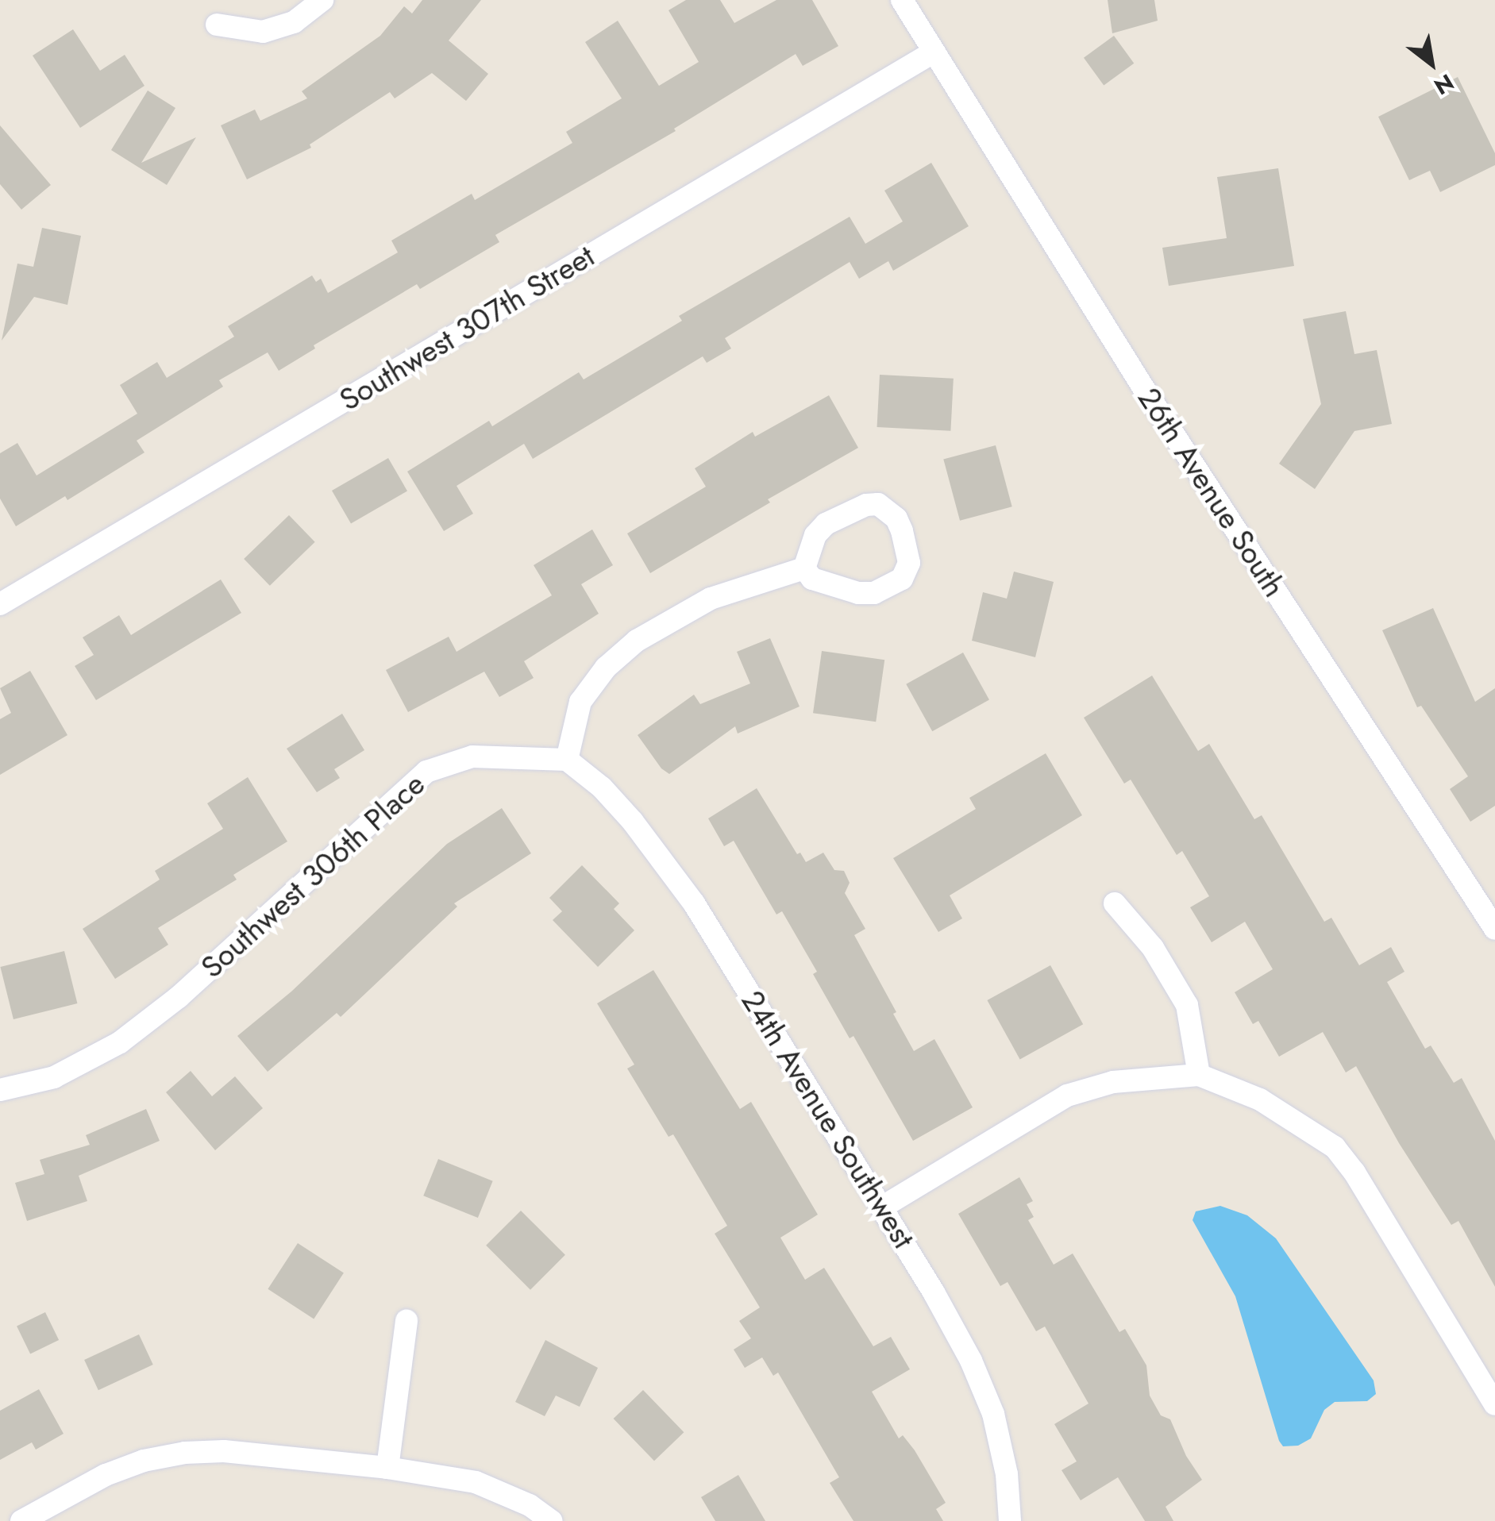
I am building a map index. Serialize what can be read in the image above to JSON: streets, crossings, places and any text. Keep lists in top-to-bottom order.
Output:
{
  "streets": {
    "street": [
      "Southwest 307th Street",
      "26th Avenue South",
      "Southwest 306th Place",
      "24th Avenue Southwest"
    ]
  },
  "crossings": [
    ["Southwest 307th Street", "26th Avenue South"],
    ["Southwest 306th Place", "24th Avenue Southwest"]
  ],
  "north": "bottom right"
}
